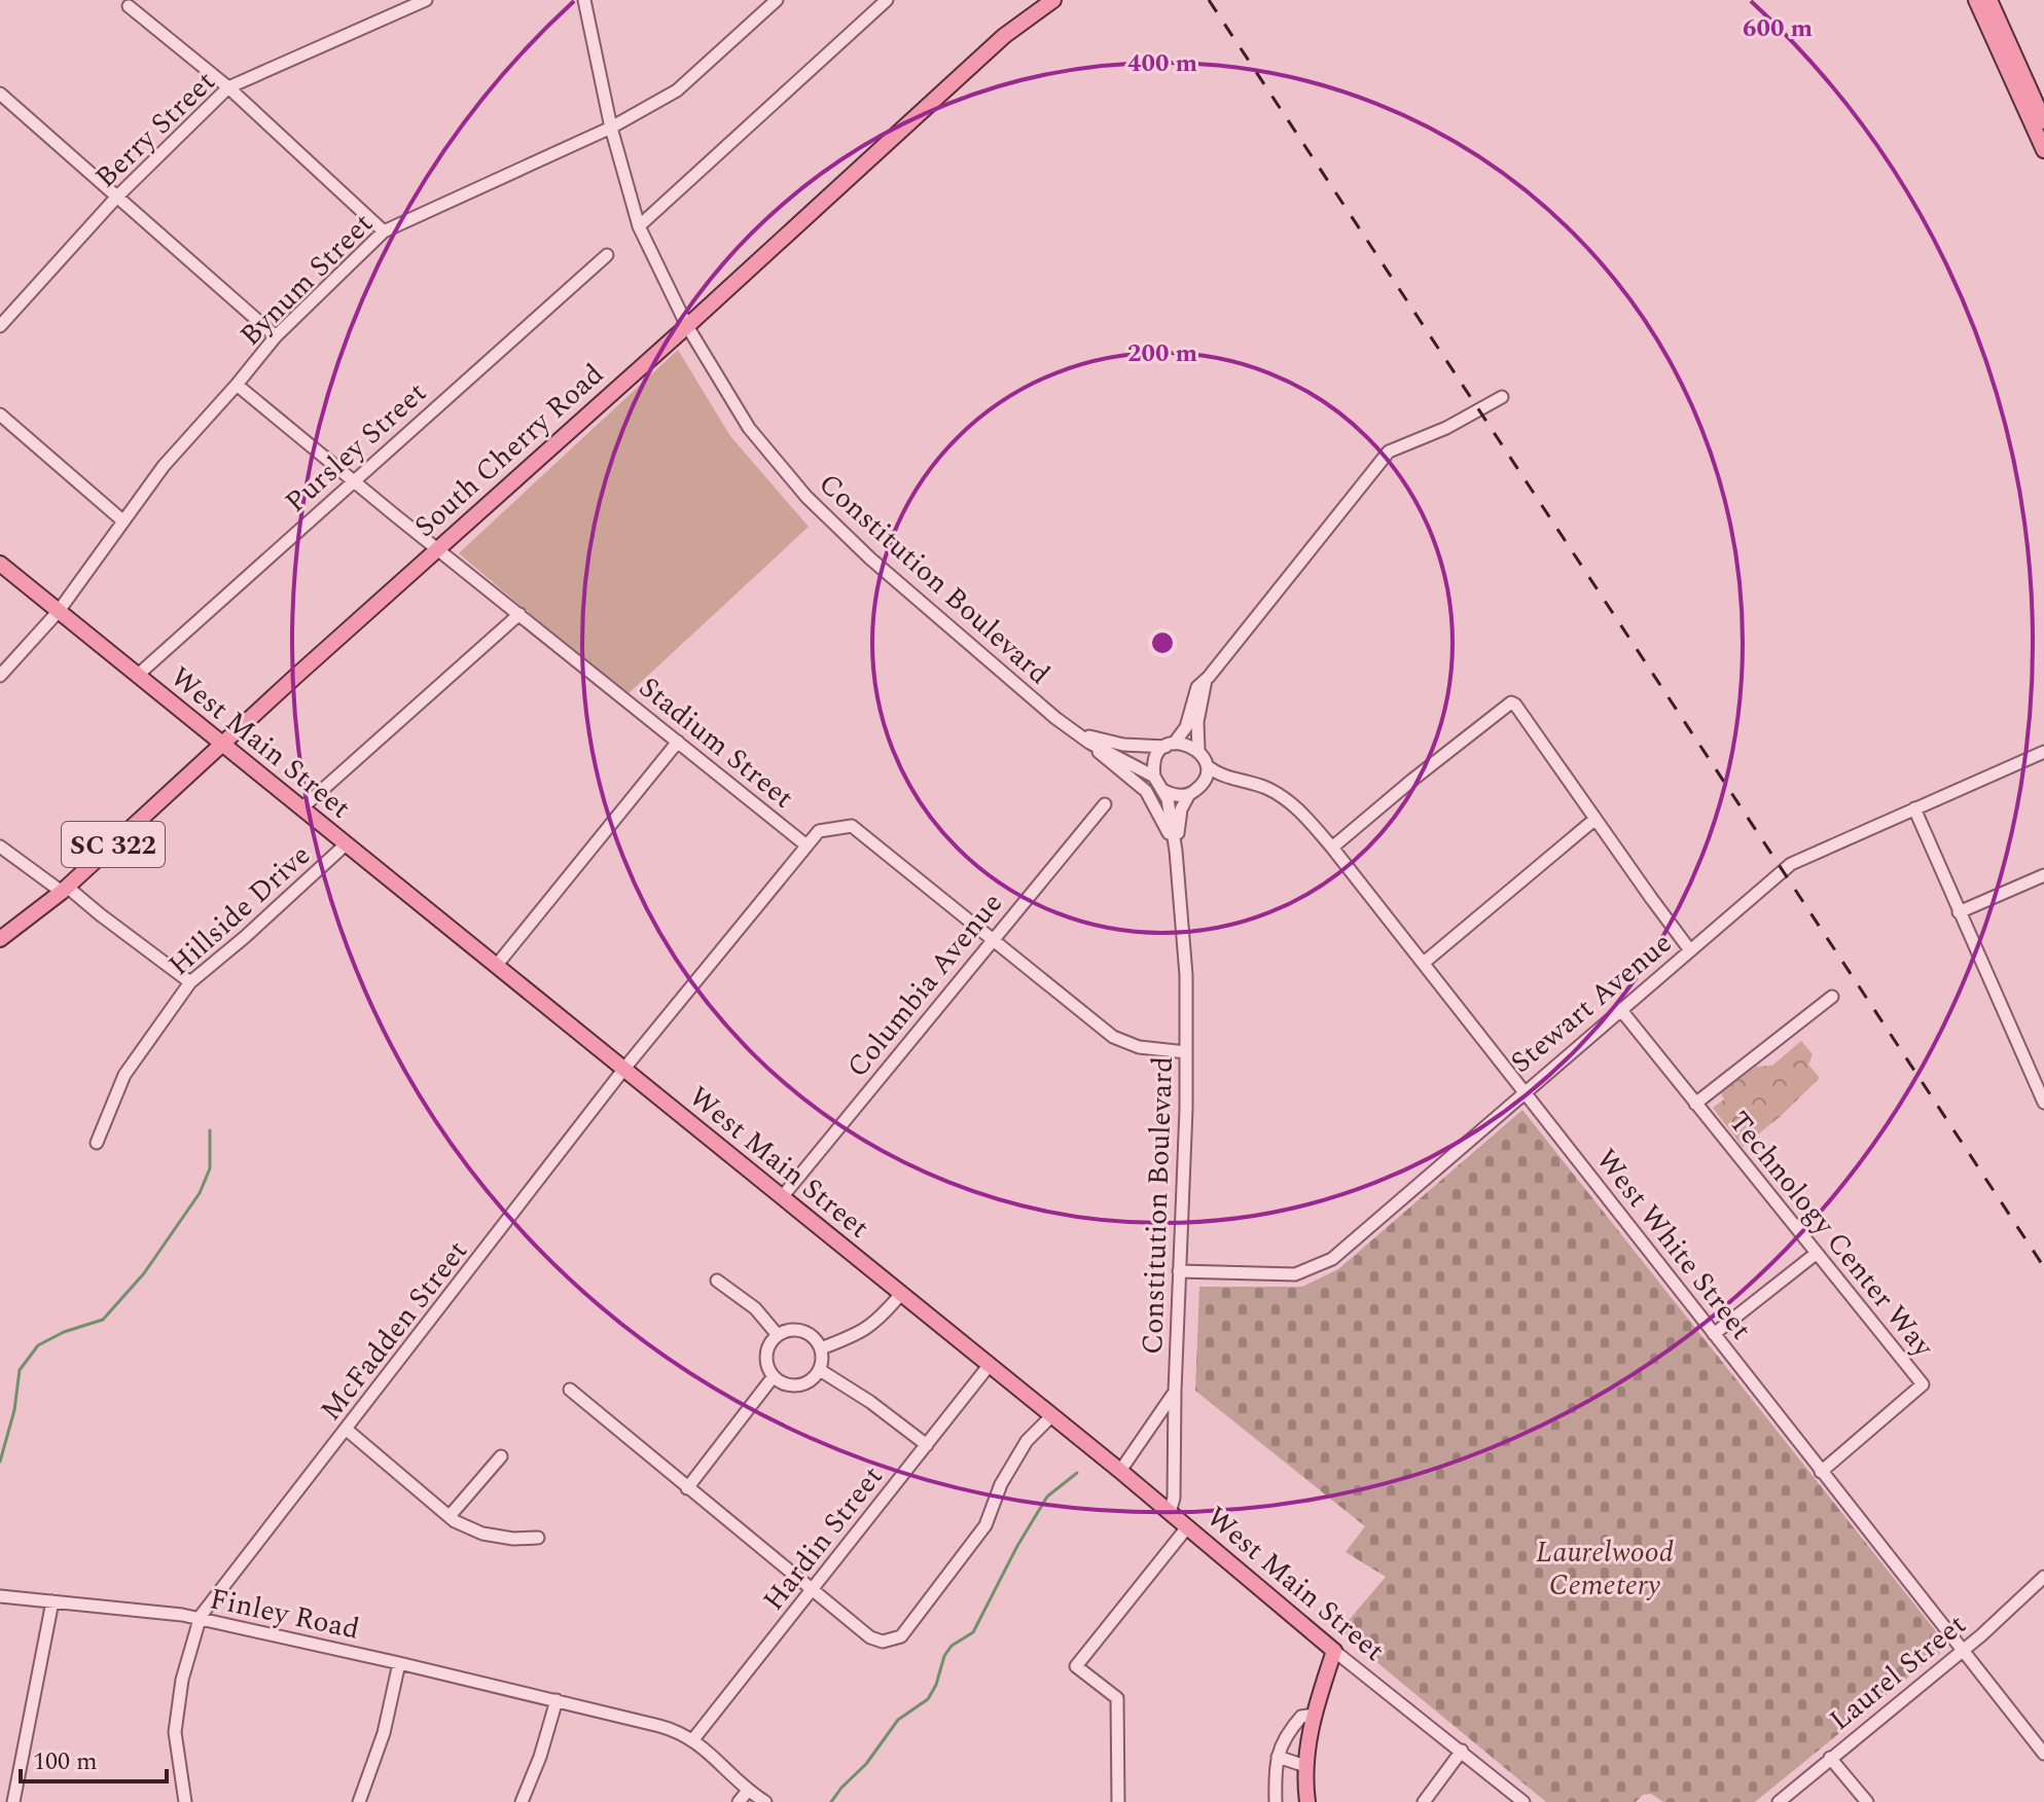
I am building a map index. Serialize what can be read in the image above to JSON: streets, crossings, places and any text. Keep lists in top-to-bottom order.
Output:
{
  "streets": {
    "main road": ["South Cherry Road", "West Main Street", "SC 322"],
    "street": [
      "Berry Street",
      "Bynum Street",
      "Pursley Street",
      "Constitution Boulevard",
      "Stadium Street",
      "Hillside Drive",
      "Columbia Avenue",
      "Stewart Avenue",
      "Technology Center Way",
      "West White Street",
      "McFadden Street",
      "Hardin Street",
      "Finley Road",
      "Laurel Street"
    ]
  },
  "crossings": [
    ["Bynum Street", "Constitution Boulevard"],
    ["Bynum Street", "West Main Street"],
    ["Bynum Street", "Stadium Street"],
    ["Pursley Street", "West Main Street"],
    ["Pursley Street", "Stadium Street"],
    ["South Cherry Road", "Constitution Boulevard"],
    ["South Cherry Road", "West Main Street"],
    ["South Cherry Road", "Stadium Street"],
    ["Constitution Boulevard", "West Main Street"],
    ["Constitution Boulevard", "Stadium Street"],
    ["Constitution Boulevard", "Stewart Avenue"],
    ["Constitution Boulevard", "West White Street"],
    ["West Main Street", "Hillside Drive"],
    ["West Main Street", "Columbia Avenue"],
    ["West Main Street", "McFadden Street"],
    ["West Main Street", "Hardin Street"],
    ["Stadium Street", "Columbia Avenue"],
    ["Stadium Street", "McFadden Street"],
    ["Stewart Avenue", "Technology Center Way"],
    ["Stewart Avenue", "West White Street"],
    ["Technology Center Way", "West White Street"],
    ["West White Street", "Laurel Street"],
    ["McFadden Street", "Finley Road"],
    ["Hardin Street", "Finley Road"]
  ],
  "parks": ["Laurelwood Cemetery"],
  "scale_bar": "100 m",
  "rings": ["600 m", "400 m", "200 m"]
}
